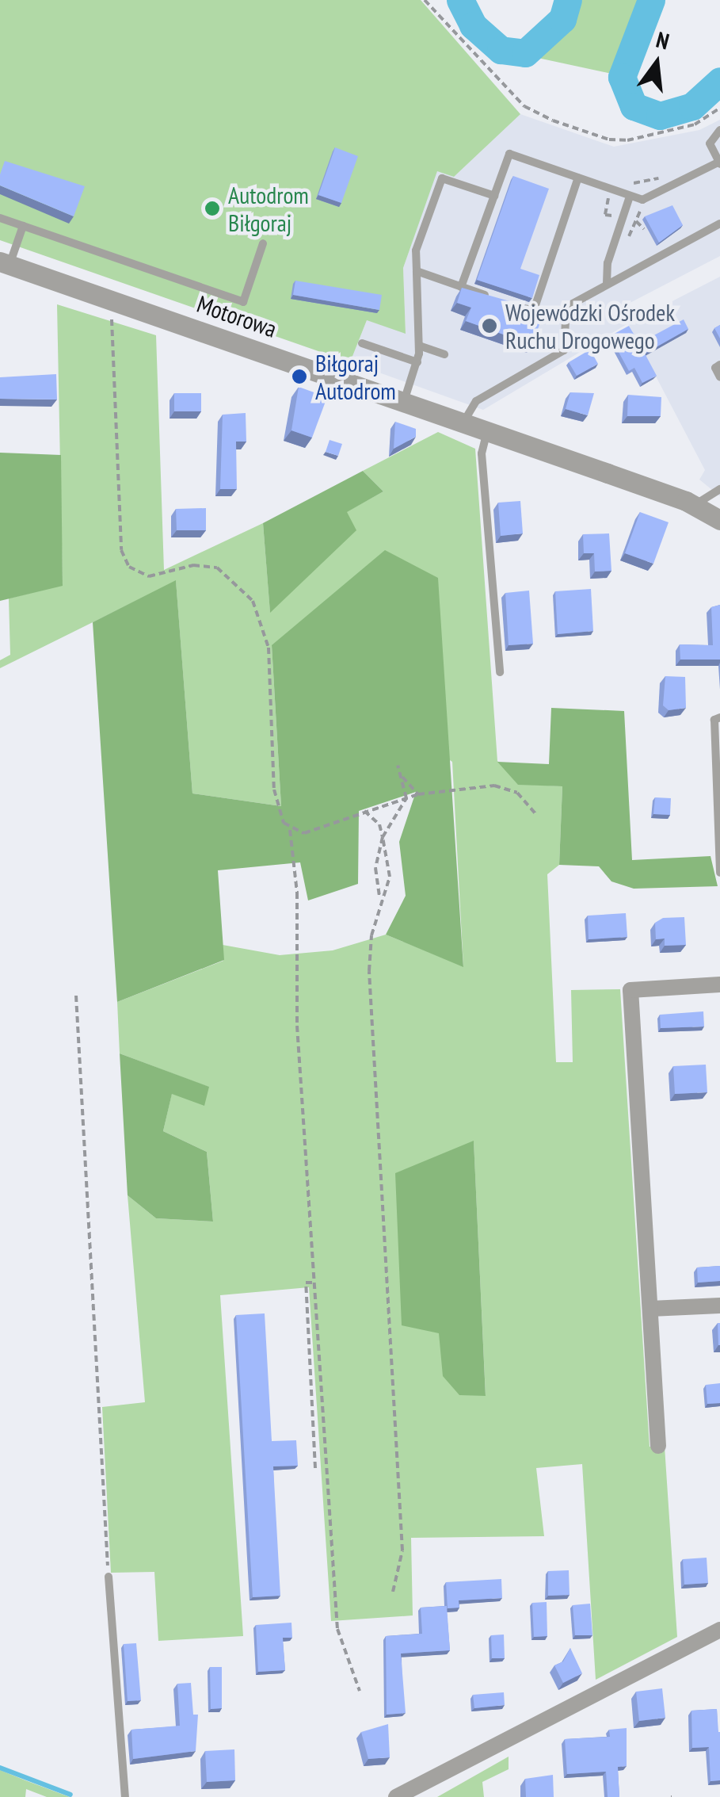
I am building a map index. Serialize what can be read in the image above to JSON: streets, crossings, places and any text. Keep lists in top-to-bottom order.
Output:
{
  "streets": {
    "street": ["Motorowa"]
  },
  "places": ["Autodrom Biłgoraj", "Wojewódzki Ośrodek Ruchu Drogowego", "Biłgoraj Autodrom"],
  "north": "top"
}
